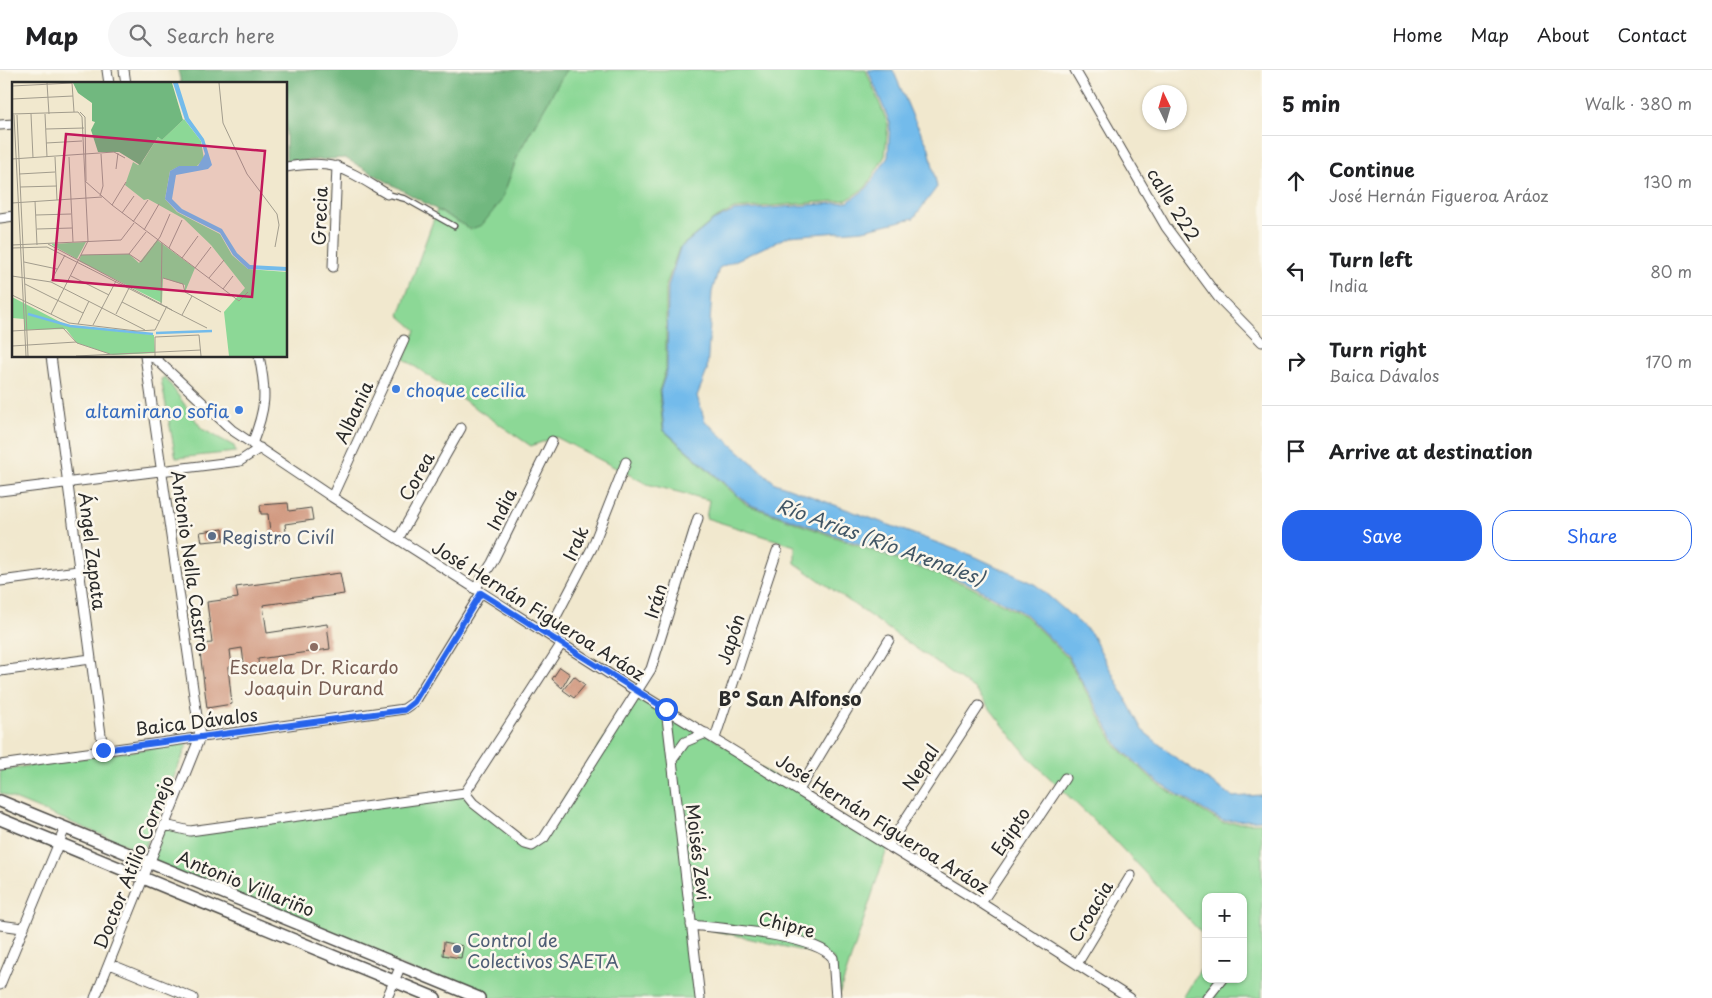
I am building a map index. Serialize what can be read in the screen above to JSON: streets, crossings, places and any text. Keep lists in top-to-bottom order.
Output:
{
  "streets": {
    "street": [
      "calle 222",
      "Grecia",
      "Albania",
      "Corea",
      "India",
      "Irak",
      "Ángel Zapata",
      "Antonio Nella Castro",
      "Irán",
      "José Hernán Figueroa Aráoz",
      "Japón",
      "Baica Dávalos",
      "Nepal",
      "Egipto",
      "Moisés Zevi",
      "Doctor Atilio Cornejo",
      "Antonio Villariño",
      "Croacia",
      "Chipre"
    ]
  },
  "crossings": [
    ["Albania", "José Hernán Figueroa Aráoz"],
    ["Corea", "José Hernán Figueroa Aráoz"],
    ["India", "José Hernán Figueroa Aráoz"],
    ["India", "Baica Dávalos"],
    ["Irak", "José Hernán Figueroa Aráoz"],
    ["Ángel Zapata", "Baica Dávalos"],
    ["Antonio Nella Castro", "Baica Dávalos"],
    ["Antonio Nella Castro", "Doctor Atilio Cornejo"],
    ["Irán", "José Hernán Figueroa Aráoz"],
    ["José Hernán Figueroa Aráoz", "Japón"],
    ["José Hernán Figueroa Aráoz", "Nepal"],
    ["José Hernán Figueroa Aráoz", "Egipto"],
    ["José Hernán Figueroa Aráoz", "Moisés Zevi"],
    ["José Hernán Figueroa Aráoz", "Croacia"],
    ["Baica Dávalos", "Doctor Atilio Cornejo"],
    ["Moisés Zevi", "Chipre"],
    ["Doctor Atilio Cornejo", "Antonio Villariño"]
  ],
  "districts": ["B° San Alfonso"],
  "water": ["Río Arias (Río Arenales)"],
  "places": [
    "choque cecilia",
    "altamirano sofia",
    "Registro Civíl",
    "Escuela Dr. Ricardo Joaquin Durand",
    "Control de Colectivos SAETA"
  ],
  "north": "top",
  "page": {
    "header": "Map",
    "search": "Search here",
    "nav": [
      "Home",
      "Map",
      "About",
      "Contact"
    ],
    "heading": ["5 min", "Walk · 380 m"],
    "list": [
      ["Continue", "José Hernán Figueroa Aráoz", "130 m"],
      ["Turn left", "India", "80 m"],
      ["Turn right", "Baica Dávalos", "170 m"],
      "Arrive at destination"
    ],
    "buttons": ["Save", "Share"],
    "map_buttons": ["+", "−"]
  }
}
